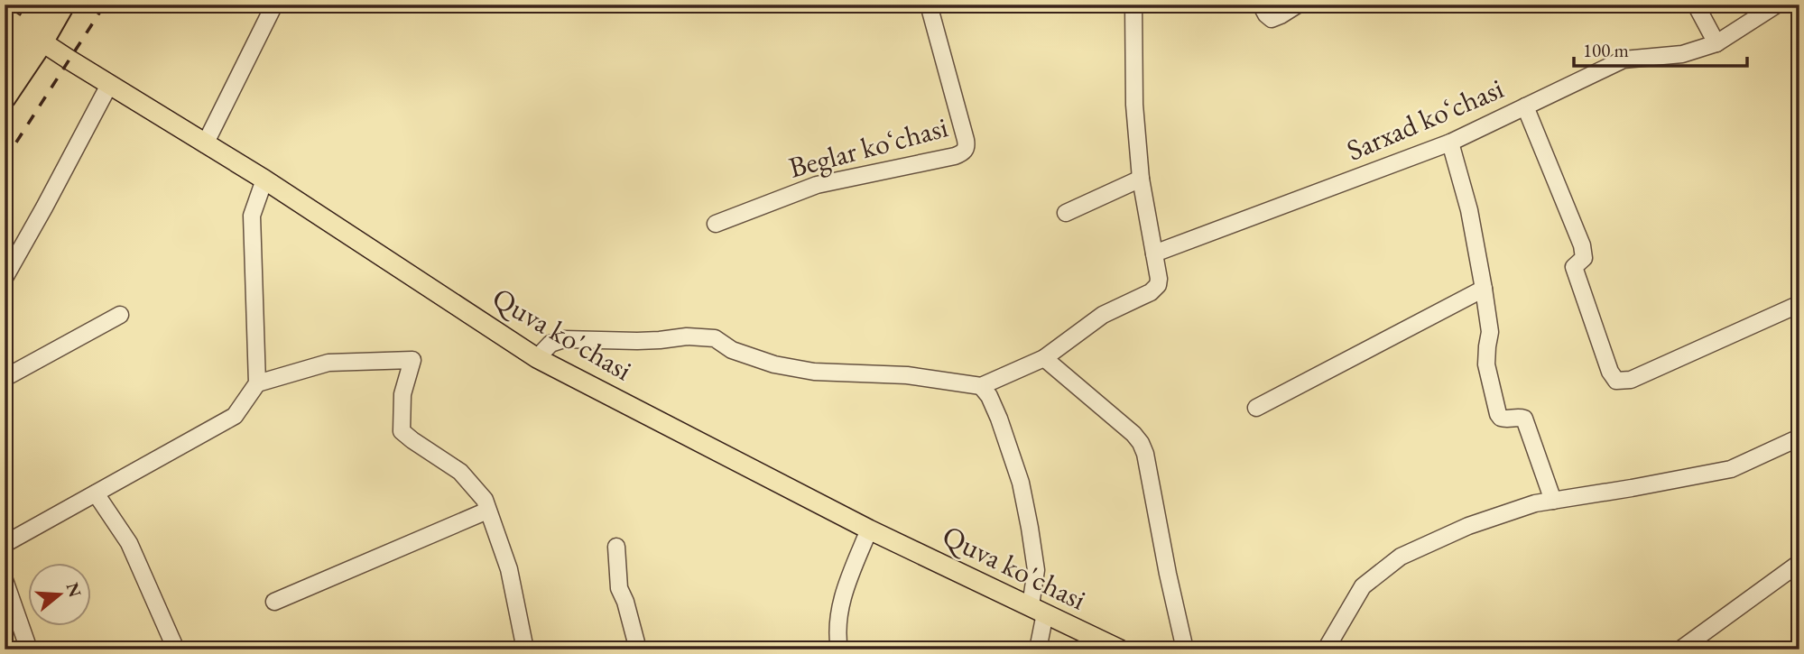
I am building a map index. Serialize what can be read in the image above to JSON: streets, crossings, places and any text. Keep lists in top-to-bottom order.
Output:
{
  "streets": {
    "main road": ["Quva ko'chasi"],
    "street": ["Sarxad koʻchasi", "Beglar koʻchasi"]
  },
  "scale_bar": "100 m",
  "north": "right"
}
